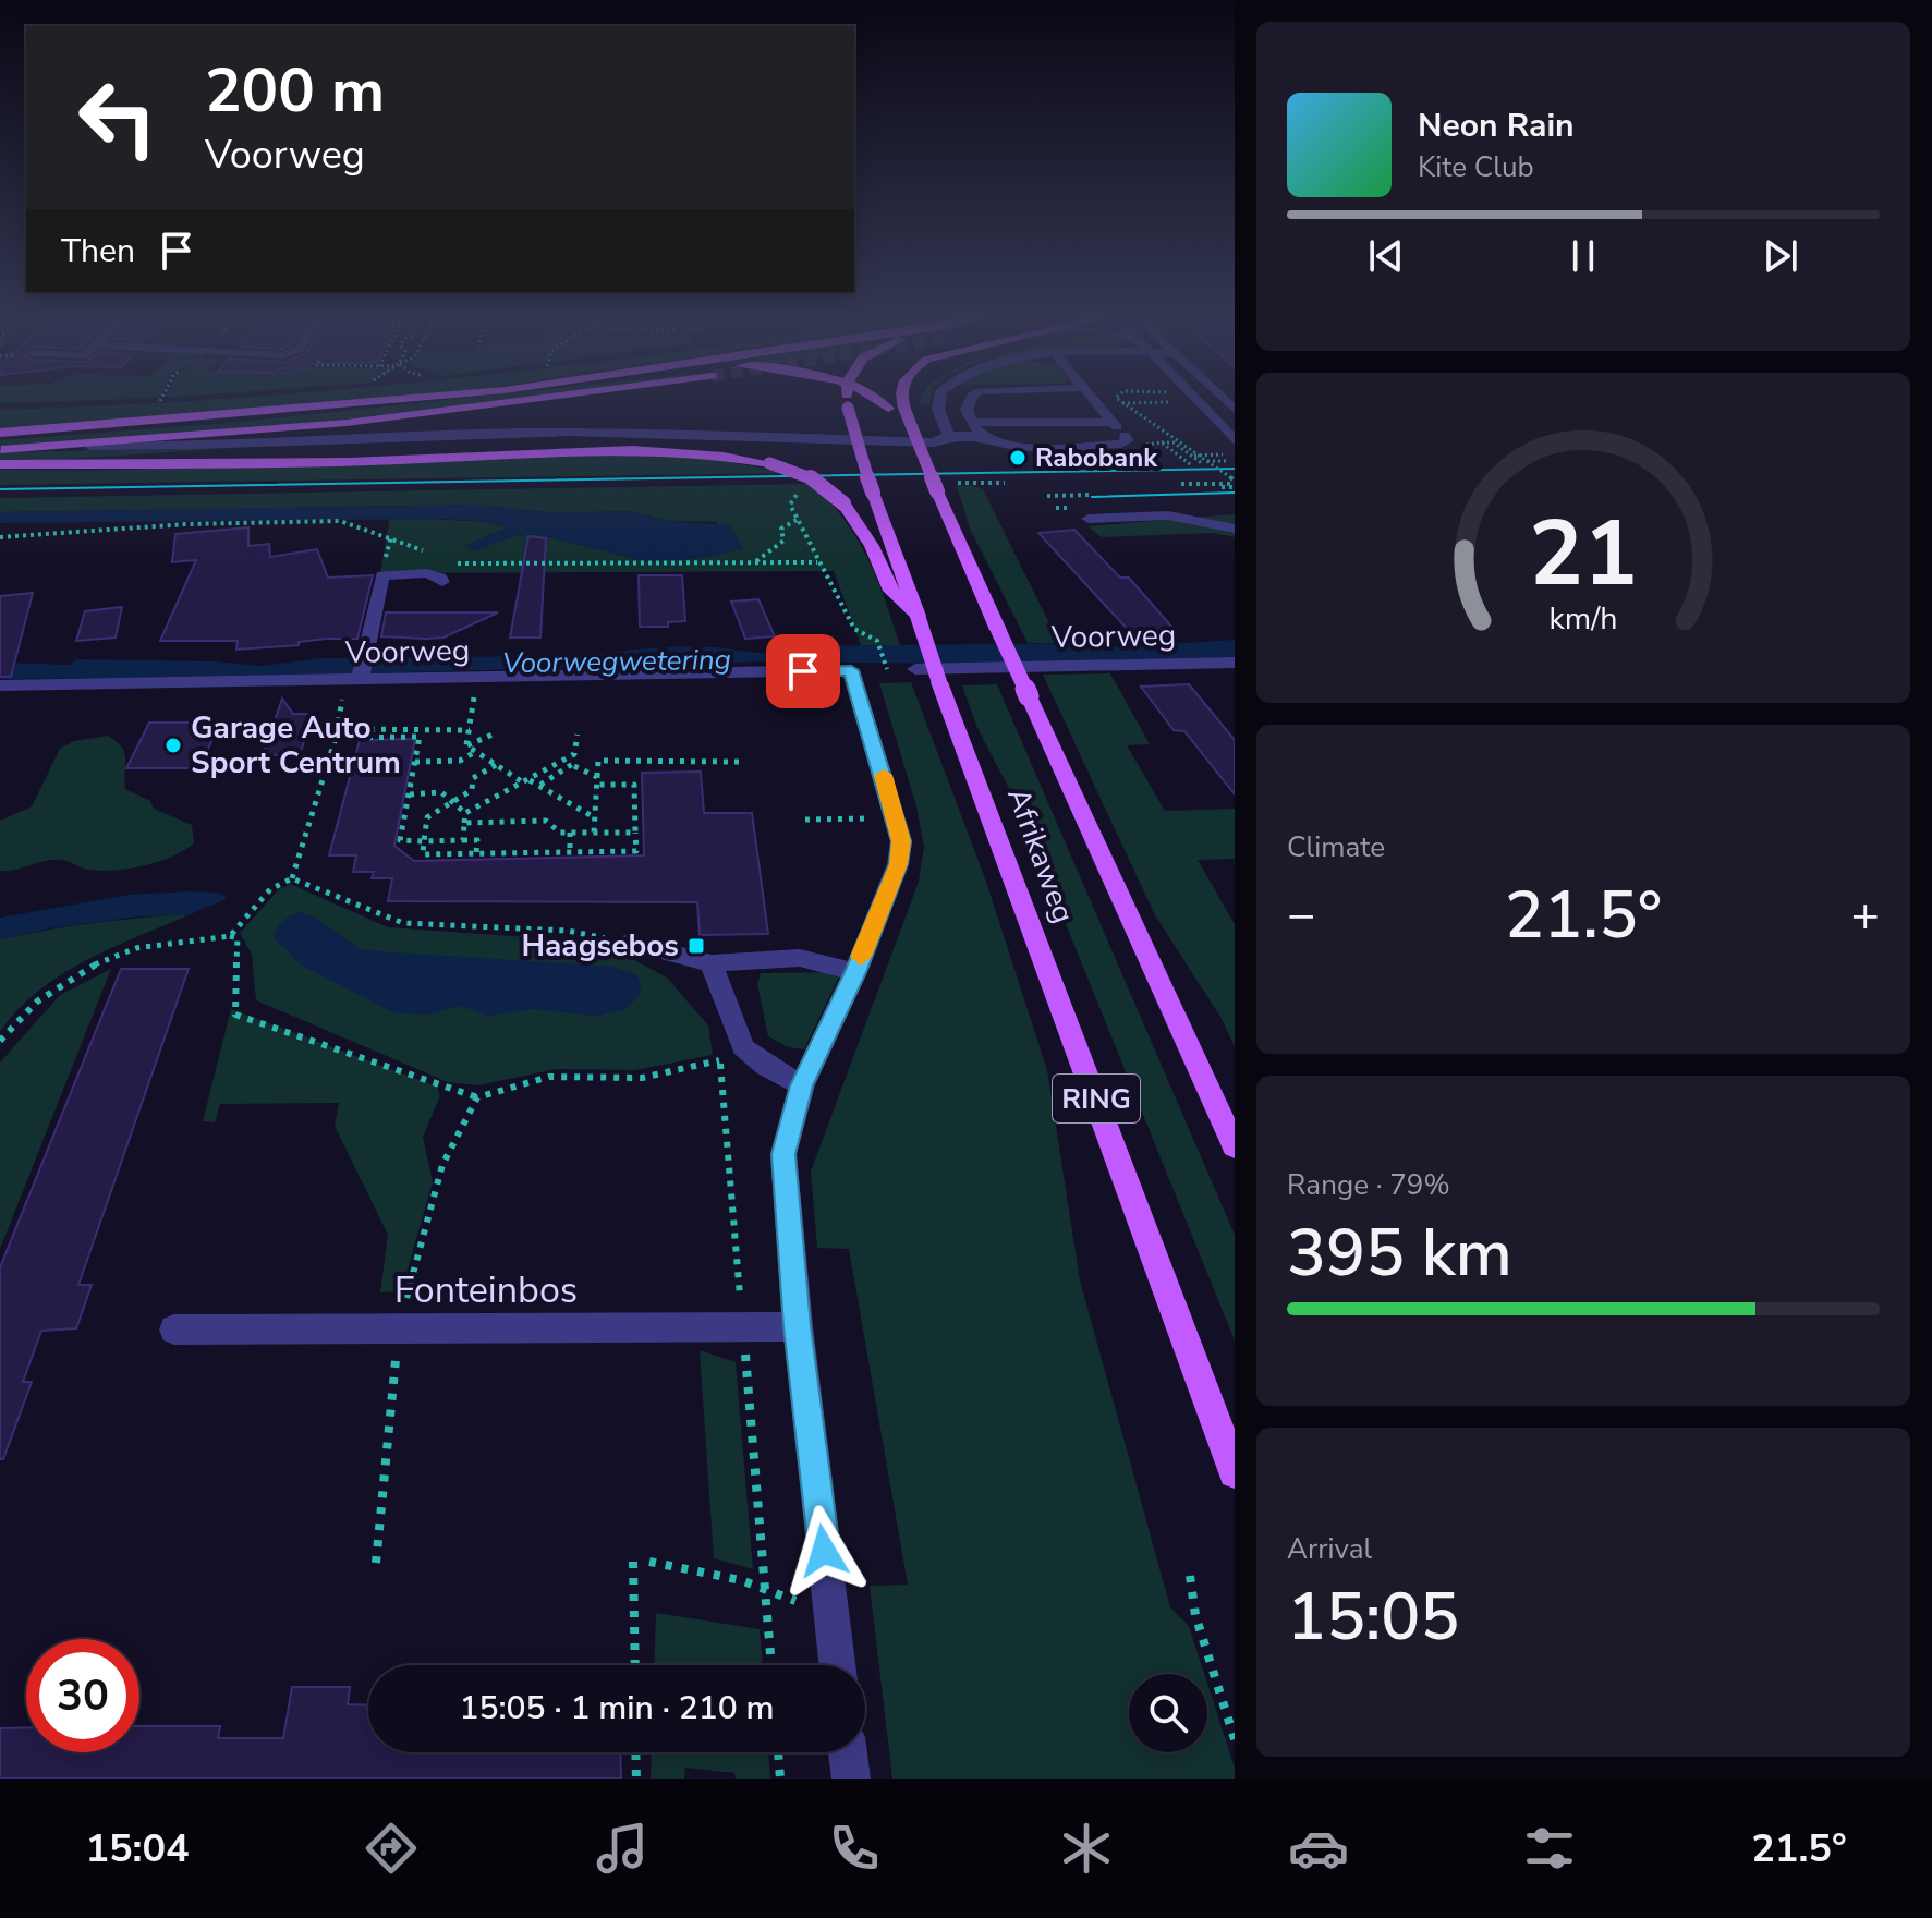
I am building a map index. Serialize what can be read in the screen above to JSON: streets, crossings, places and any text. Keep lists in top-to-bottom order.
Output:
{
  "streets": {
    "main road": ["Afrikaweg", "RING"],
    "street": ["Voorweg", "Fonteinbos"]
  },
  "water": ["Voorwegwetering"],
  "places": {
    "other": ["Rabobank", "Garage Auto Sport Centrum"],
    "transit": ["Haagsebos"]
  },
  "page": {
    "turn": ["200 m", "Voorweg"],
    "song": ["Neon Rain", "Kite Club"],
    "then": "Then",
    "tile": [
      "Climate",
      ["Range · 79%", "395 km"],
      ["Arrival", "15:05"]
    ],
    "heat": ["−", "21.5°", "+"],
    "limit": "30",
    "trip": "15:05 · 1 min · 210 m",
    "tabs": ["15:04", "21.5°"],
    "gauge": ["21", "km/h"]
  }
}
